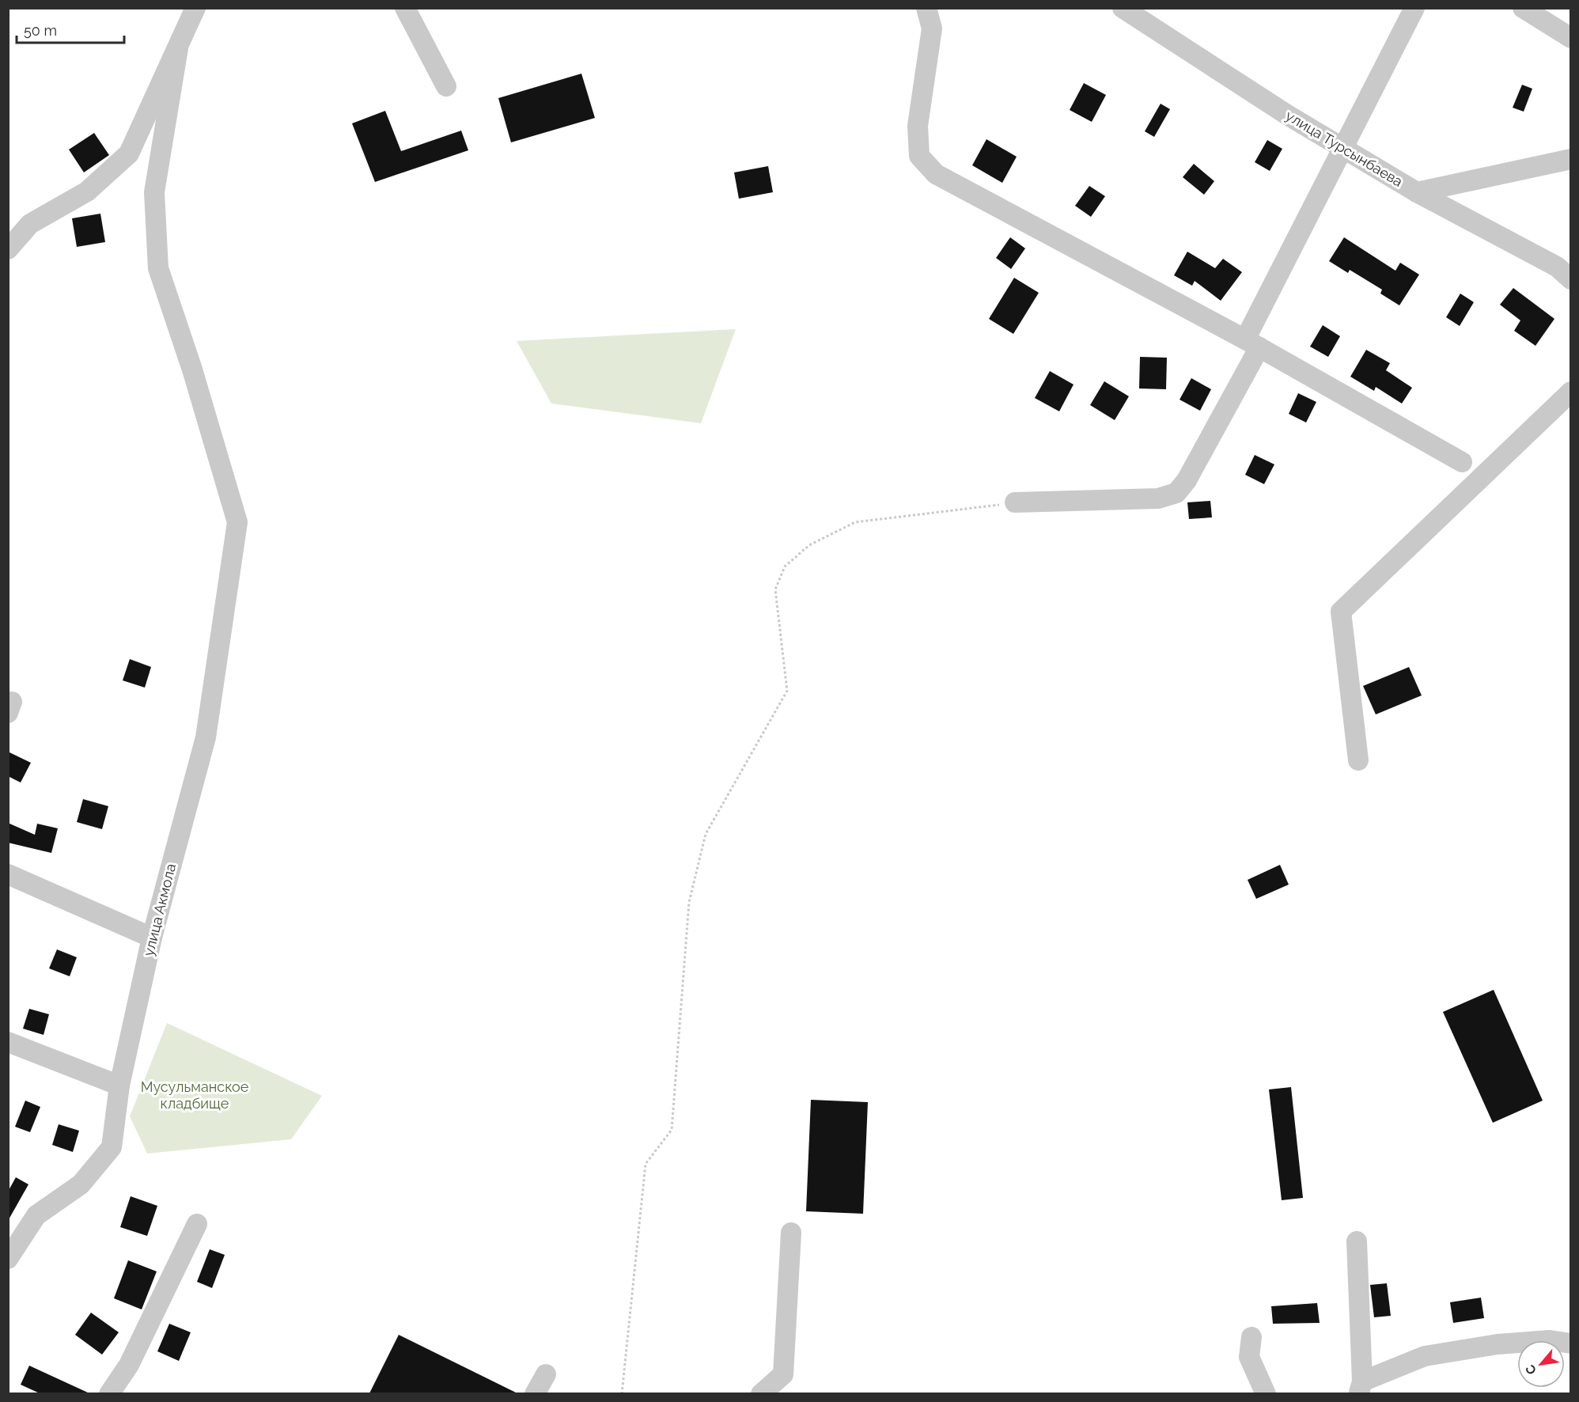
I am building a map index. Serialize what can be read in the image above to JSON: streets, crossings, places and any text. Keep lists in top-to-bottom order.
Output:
{
  "streets": {
    "street": ["улица Турсынбаева", "улица Акмола"]
  },
  "parks": ["Мусульманское кладбище"],
  "scale_bar": "50 m",
  "north": "bottom left"
}
